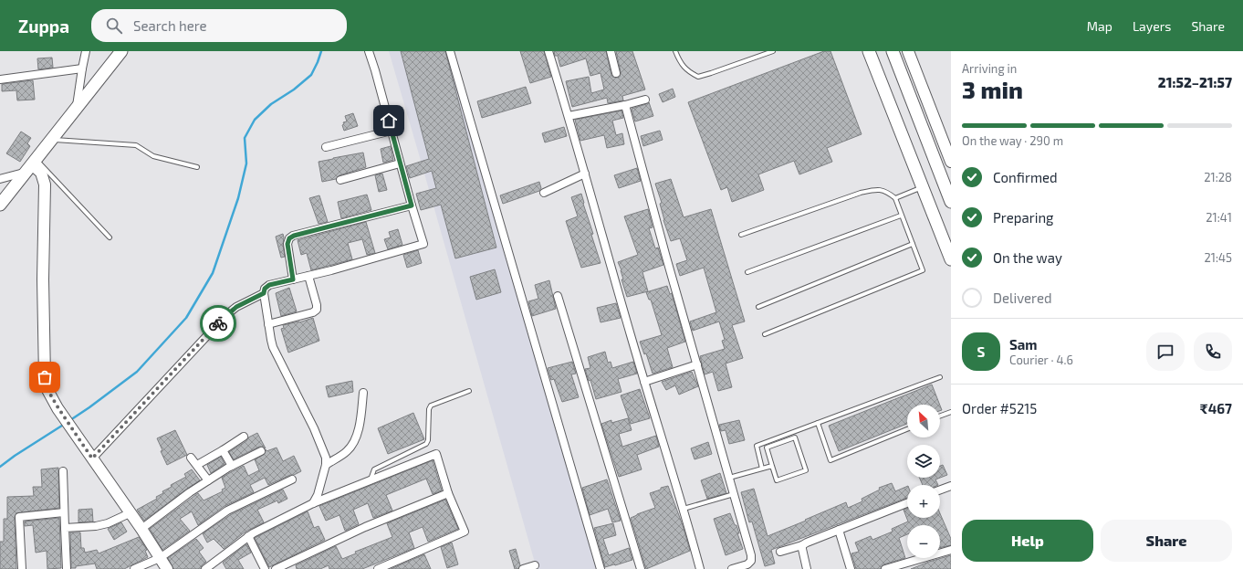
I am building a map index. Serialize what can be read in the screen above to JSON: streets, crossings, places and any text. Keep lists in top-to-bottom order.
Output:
{
  "north": "top left",
  "page": {
    "header": "Zuppa",
    "search": "Search here",
    "nav": ["Map", "Layers", "Share"],
    "heading": ["3 min", "Arriving in", "21:52–21:57"],
    "panel": [
      "Sam",
      "Courier · 4.6",
      "Order #5215",
      "₹467"
    ],
    "bar": "On the way · 290 m",
    "list": [
      ["Confirmed", "21:28"],
      ["Preparing", "21:41"],
      ["On the way", "21:45"],
      "Delivered"
    ],
    "round": "S",
    "map_buttons": ["+", "−"],
    "buttons": ["Help", "Share"]
  }
}
